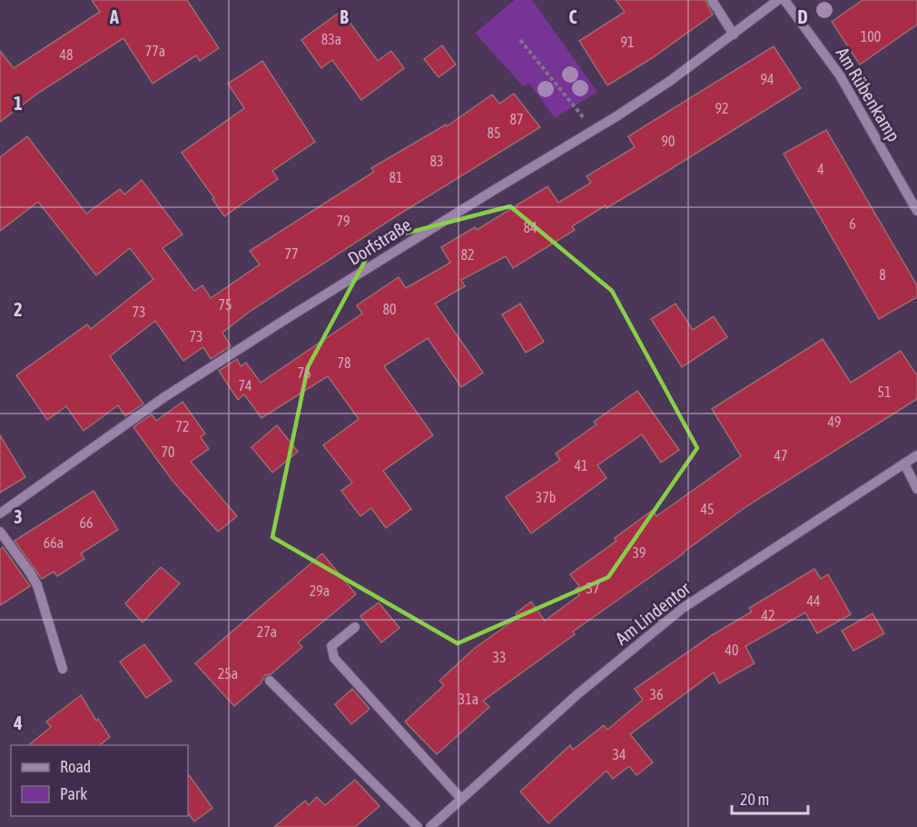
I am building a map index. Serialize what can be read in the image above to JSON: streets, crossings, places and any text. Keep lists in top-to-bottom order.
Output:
{
  "streets": {
    "street": ["Am Rübenkamp", "Dorfstraße", "Am Lindentor"]
  },
  "house_numbers": [
    "100",
    "83a",
    "91",
    "77a",
    "48",
    "94",
    "92",
    "87",
    "85",
    "90",
    "83",
    "4",
    "81",
    "79",
    "6",
    "84",
    "77",
    "82",
    "8",
    "75",
    "80",
    "73",
    "73",
    "78",
    "76",
    "74",
    "51",
    "49",
    "72",
    "70",
    "47",
    "41",
    "37b",
    "45",
    "66",
    "66a",
    "39",
    "37",
    "29a",
    "44",
    "42",
    "27a",
    "40",
    "33",
    "25a",
    "36",
    "31a",
    "34"
  ],
  "legend": ["Road", "Park"],
  "scale_bar": "20 m",
  "grid": {
    "columns": [
      "A",
      "B",
      "C",
      "D"
    ],
    "rows": [
      "1",
      "2",
      "3",
      "4"
    ]
  }
}
